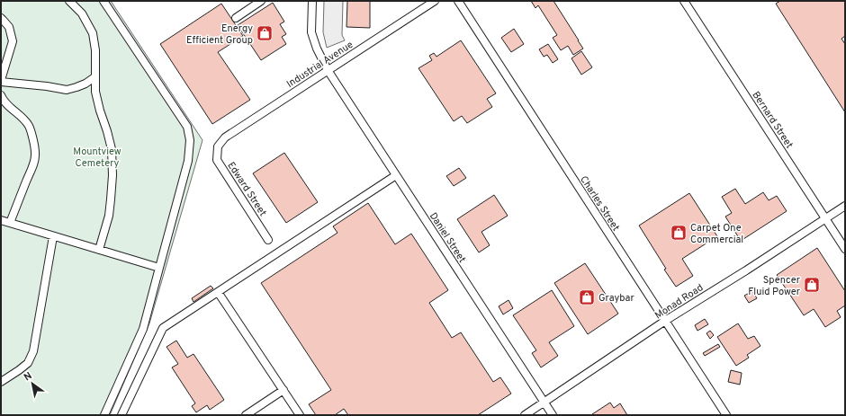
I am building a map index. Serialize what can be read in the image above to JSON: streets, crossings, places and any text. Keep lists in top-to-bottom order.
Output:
{
  "streets": {
    "street": [
      "Industrial Avenue",
      "Bernard Street",
      "Edward Street",
      "Charles Street",
      "Daniel Street",
      "Monad Road"
    ]
  },
  "crossings": [
    ["Industrial Avenue", "Edward Street"],
    ["Industrial Avenue", "Daniel Street"],
    ["Bernard Street", "Monad Road"],
    ["Charles Street", "Monad Road"],
    ["Daniel Street", "Monad Road"]
  ],
  "parks": ["Mountview Cemetery"],
  "places": {
    "shop": [
      "Energy Efficient Group",
      "Carpet One Commercial",
      "Spencer Fluid Power",
      "Graybar"
    ]
  },
  "north": "top left"
}
